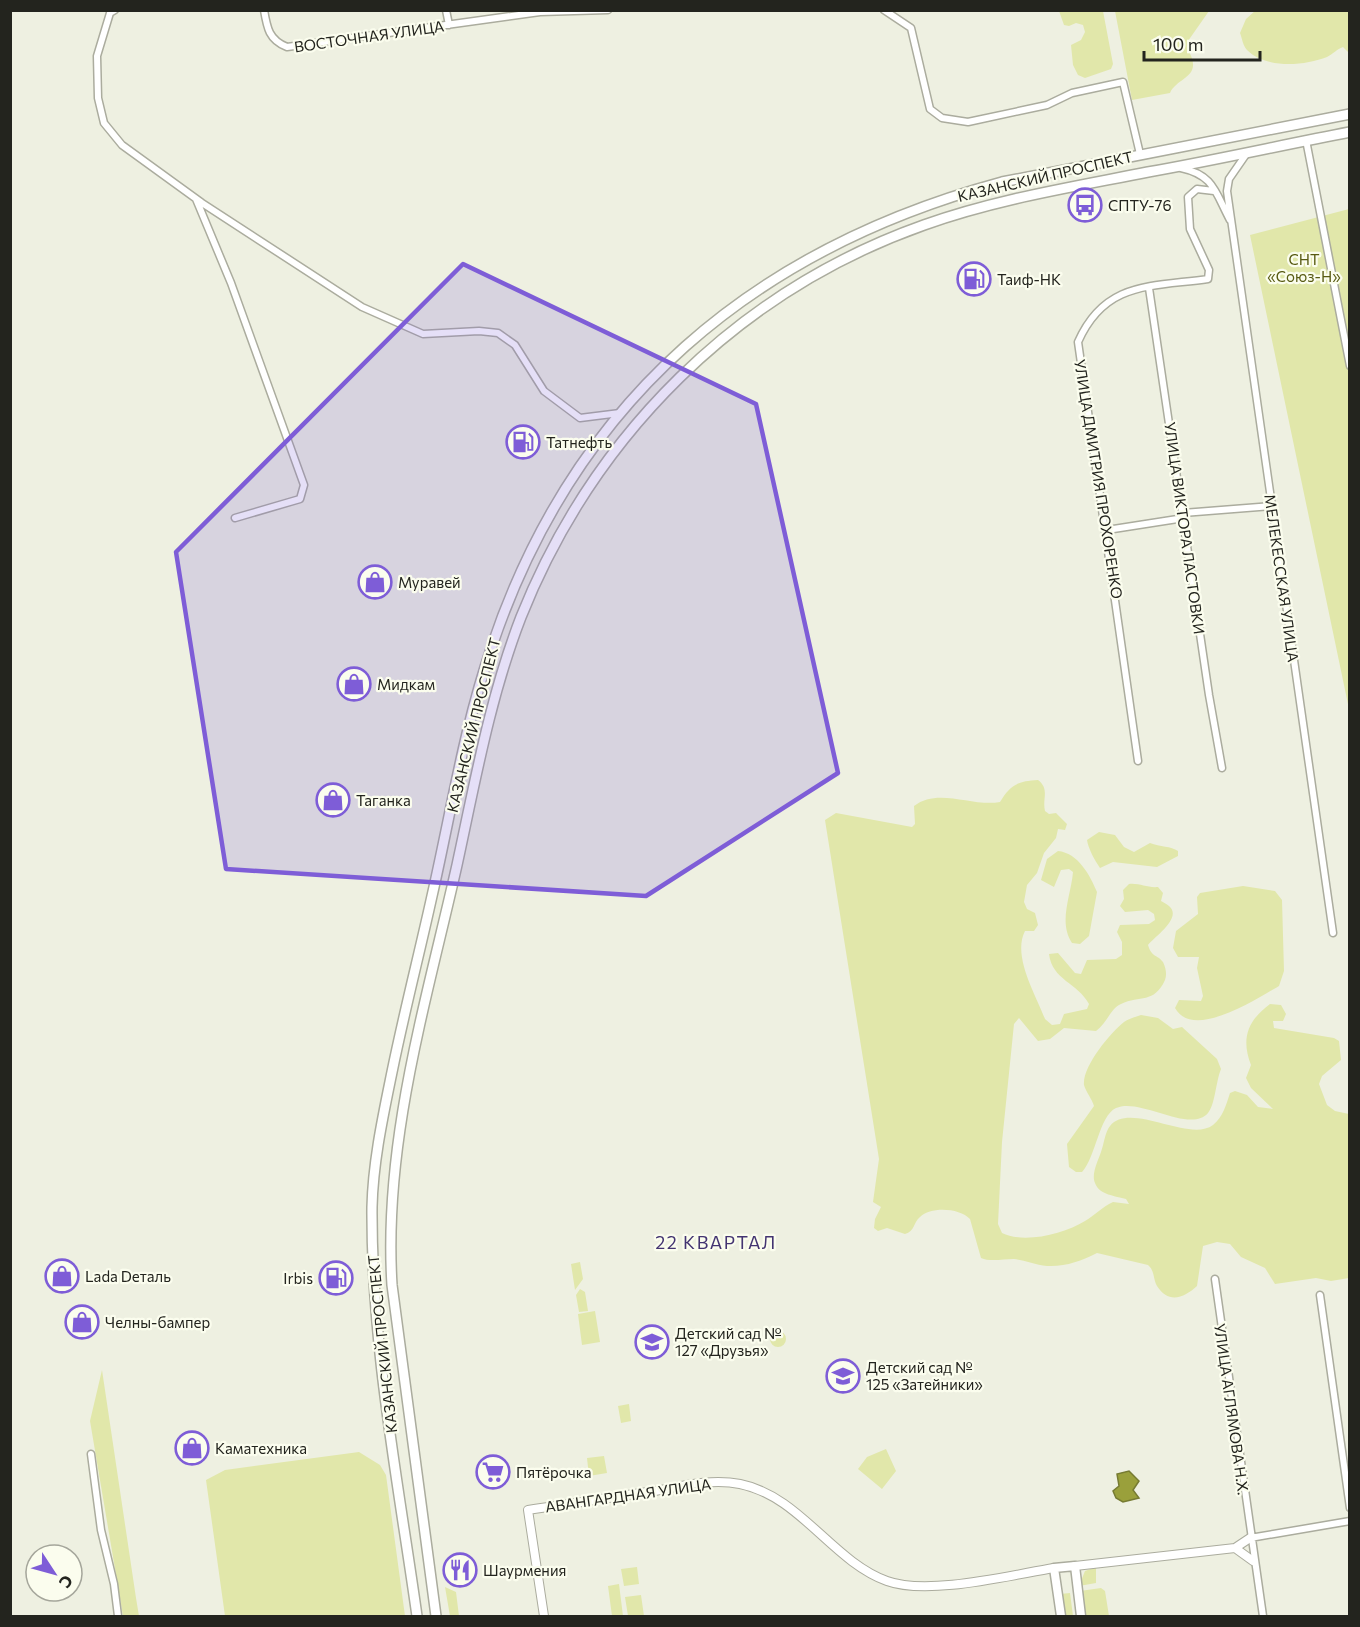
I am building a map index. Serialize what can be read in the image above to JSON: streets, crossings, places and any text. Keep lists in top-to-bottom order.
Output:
{
  "streets": {
    "main road": ["КАЗАНСКИЙ ПРОСПЕКТ"],
    "street": [
      "ВОСТОЧНАЯ УЛИЦА",
      "УЛИЦА ДМИТРИЯ ПРОХОРЕНКО",
      "УЛИЦА ВИКТОРА ЛАСТОВКИ",
      "МЕЛЕКЕССКАЯ УЛИЦА",
      "УЛИЦА АГЛЯМОВА Н.Х.",
      "АВАНГАРДНАЯ УЛИЦА"
    ]
  },
  "crossings": [
    ["КАЗАНСКИЙ ПРОСПЕКТ", "МЕЛЕКЕССКАЯ УЛИЦА"],
    ["УЛИЦА ДМИТРИЯ ПРОХОРЕНКО", "УЛИЦА ВИКТОРА ЛАСТОВКИ"]
  ],
  "districts": ["22 КВАРТАЛ"],
  "parks": ["СНТ «Союз-Н»"],
  "places": {
    "bus stop": ["СПТУ-76"],
    "fuel station": ["Таиф-НК", "Татнефть", "Irbis"],
    "shop": [
      "Муравей",
      "Мидкам",
      "Таганка",
      "Lada Dеталь",
      "Челны-бампер",
      "Каматехника"
    ],
    "school or university": ["Детский сад № 127 «Друзья»", "Детский сад № 125 «Затейники»"],
    "supermarket": ["Пятёрочка"],
    "restaurant": ["Шаурмения"]
  },
  "scale_bar": "100 m",
  "north": "bottom right"
}
